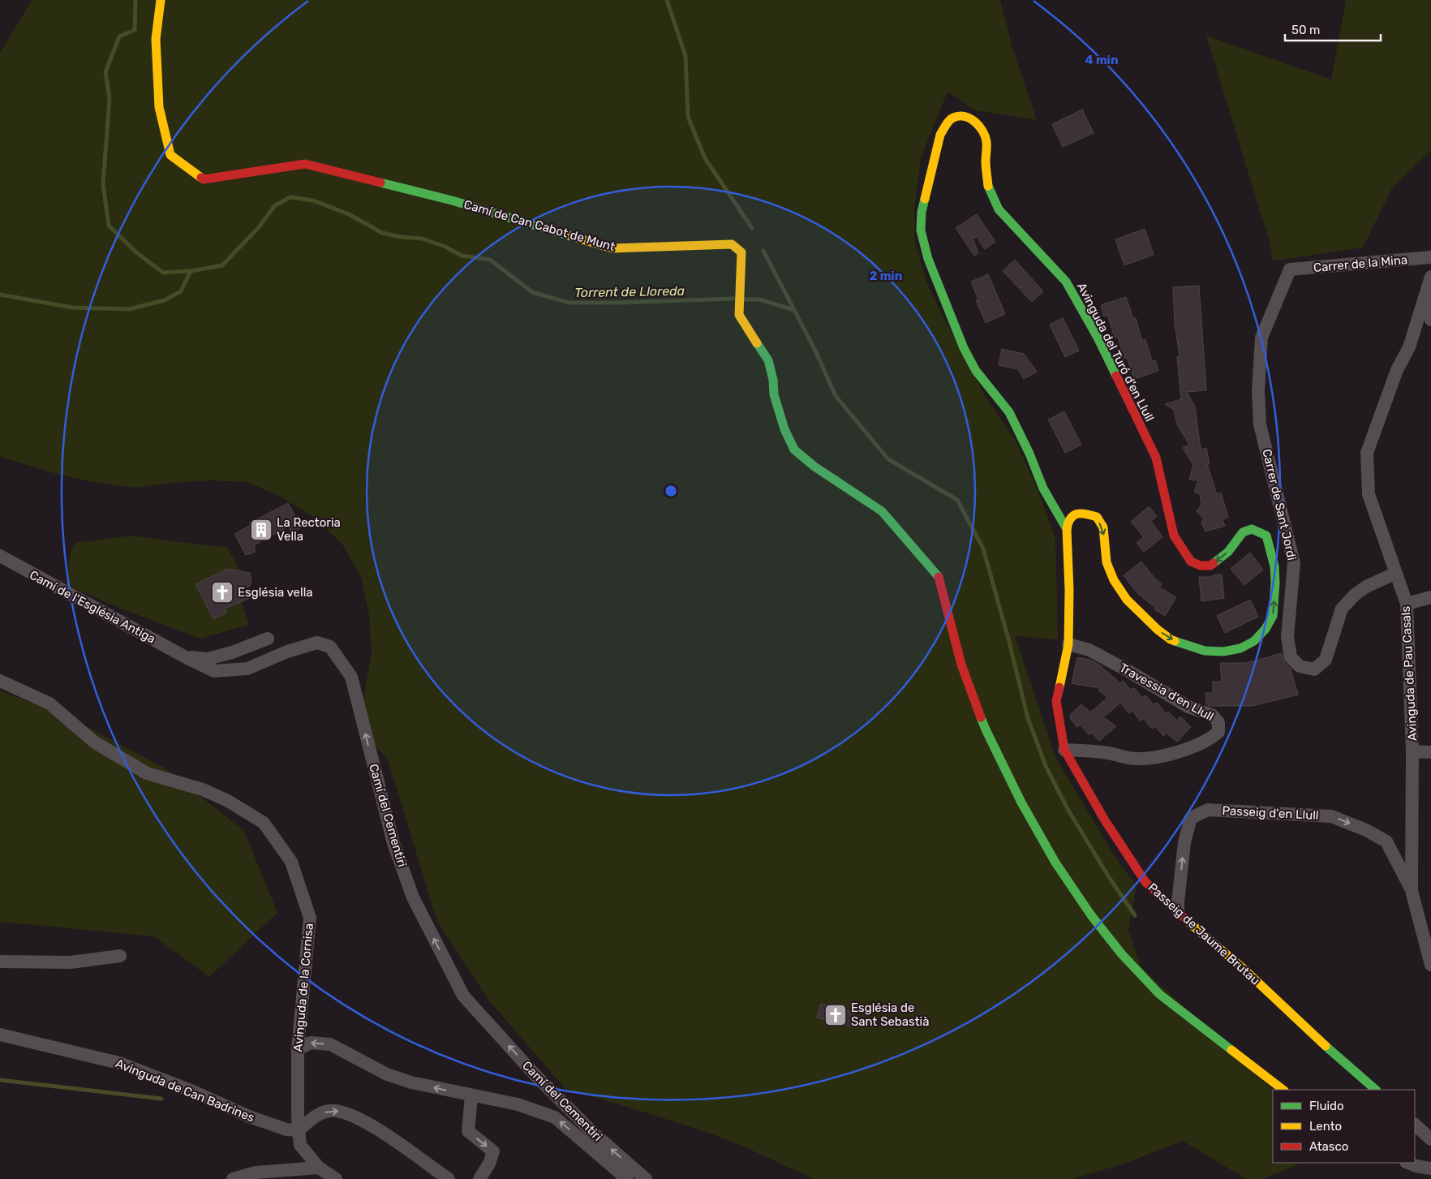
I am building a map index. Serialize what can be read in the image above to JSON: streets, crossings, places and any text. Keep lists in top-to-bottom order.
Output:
{
  "streets": {
    "street": [
      "Camí de Can Cabot de Munt",
      "Carrer de la Mina",
      "Avinguda del Turó d'en Llull",
      "Carrer de Sant Jordi",
      "Camí de l'Església Antiga",
      "Avinguda de Pau Casals",
      "Travessia d'en Llull",
      "Passeig d'en Llull",
      "Camí del Cementiri",
      "Passeig de Jaume Brutau",
      "Avinguda de la Cornisa",
      "Avinguda de Can Badrines"
    ]
  },
  "crossings": [
    ["Carrer de la Mina", "Carrer de Sant Jordi"],
    ["Avinguda del Turó d'en Llull", "Travessia d'en Llull"],
    ["Avinguda del Turó d'en Llull", "Passeig de Jaume Brutau"],
    ["Carrer de Sant Jordi", "Avinguda de Pau Casals"],
    ["Camí de l'Església Antiga", "Camí del Cementiri"],
    ["Avinguda de Pau Casals", "Passeig d'en Llull"],
    ["Travessia d'en Llull", "Passeig de Jaume Brutau"],
    ["Passeig d'en Llull", "Passeig de Jaume Brutau"],
    ["Avinguda de la Cornisa", "Avinguda de Can Badrines"]
  ],
  "one_way": ["Camí del Cementiri"],
  "water": ["Torrent de Lloreda"],
  "places": {
    "building": ["La Rectoria Vella"],
    "church": ["Església vella", "Església de Sant Sebastià"]
  },
  "legend": ["Fluido", "Lento", "Atasco"],
  "scale_bar": "50 m",
  "rings": ["4 min", "2 min"]
}
